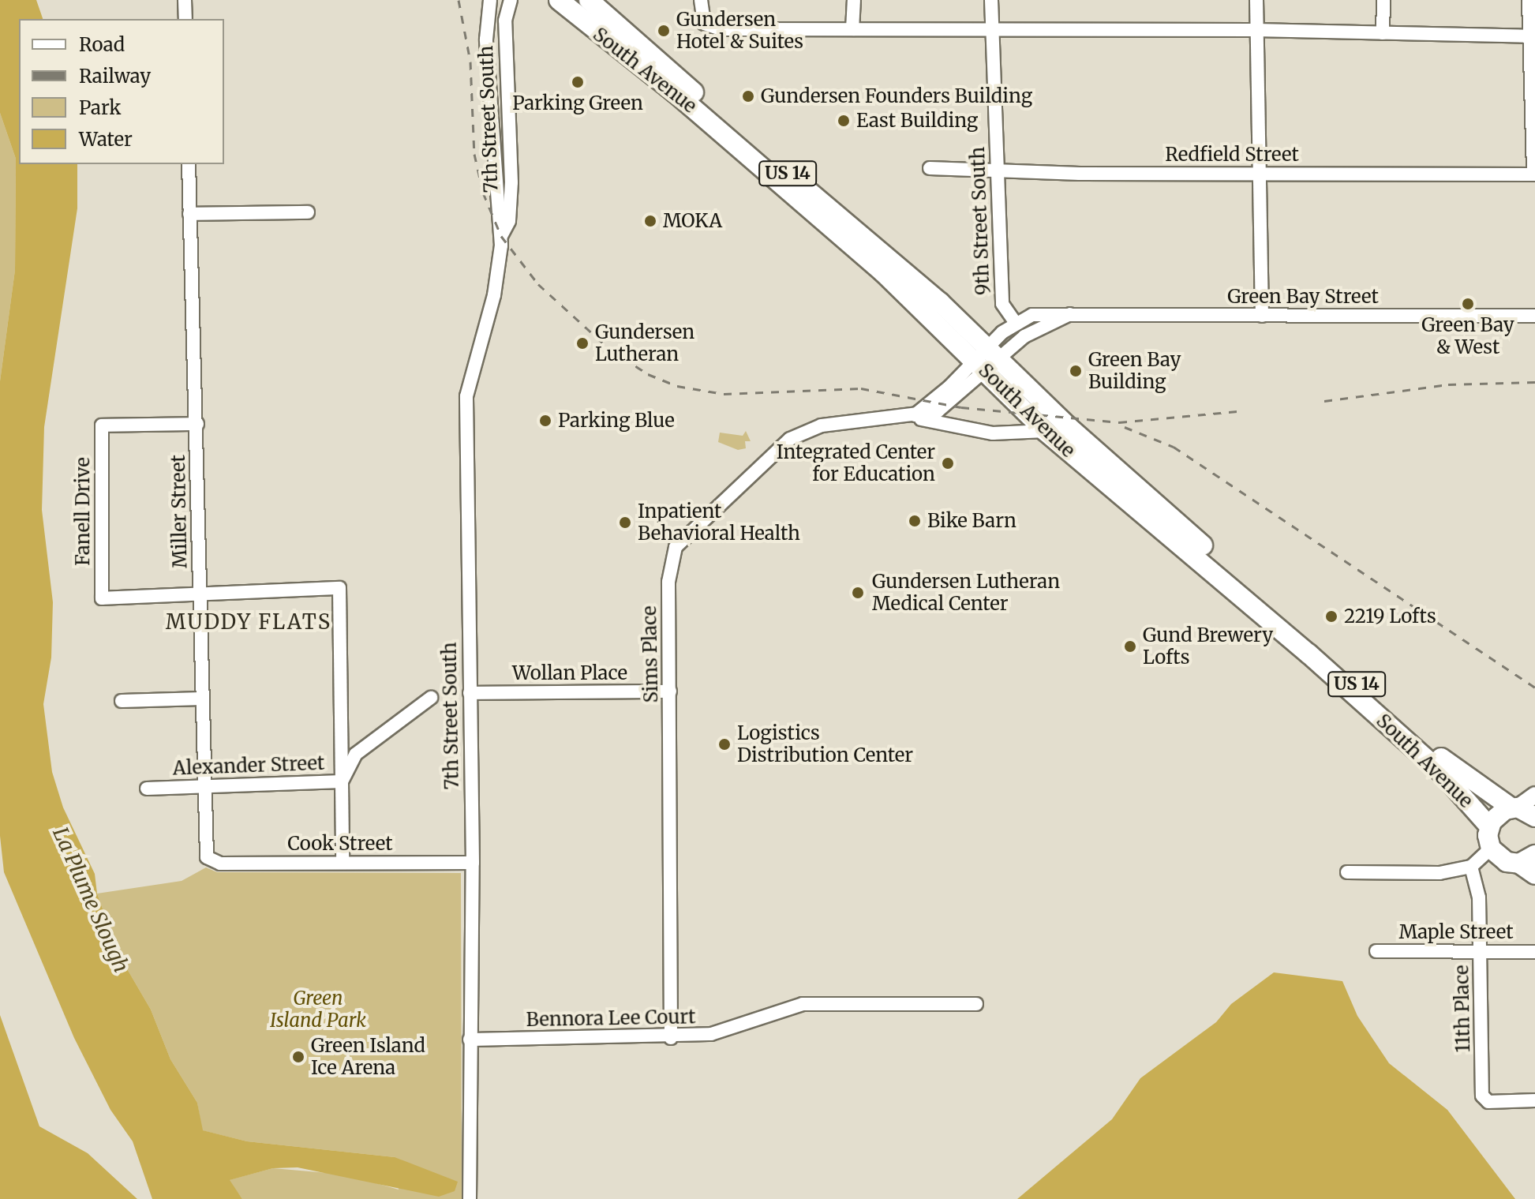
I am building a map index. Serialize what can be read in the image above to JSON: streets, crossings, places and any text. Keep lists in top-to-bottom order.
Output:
{
  "streets": {
    "highway": ["South Avenue", "US 14"],
    "street": [
      "7th Street South",
      "Redfield Street",
      "9th Street South",
      "Green Bay Street",
      "Fanell Drive",
      "Miller Street",
      "Sims Place",
      "Wollan Place",
      "Alexander Street",
      "Cook Street",
      "Maple Street",
      "11th Place",
      "Bennora Lee Court"
    ]
  },
  "crossings": [
    ["South Avenue", "Green Bay Street"],
    ["South Avenue", "Sims Place"],
    ["7th Street South", "Wollan Place"],
    ["7th Street South", "Cook Street"],
    ["7th Street South", "Bennora Lee Court"],
    ["Redfield Street", "9th Street South"],
    ["9th Street South", "Green Bay Street"],
    ["Fanell Drive", "Miller Street"],
    ["Miller Street", "Alexander Street"],
    ["Miller Street", "Cook Street"],
    ["Sims Place", "Wollan Place"],
    ["Sims Place", "Bennora Lee Court"],
    ["Maple Street", "11th Place"]
  ],
  "districts": ["MUDDY FLATS"],
  "water": ["La Plume Slough"],
  "parks": ["Green Island Park"],
  "places": [
    "Gundersen Hotel & Suites",
    "Parking Green",
    "Gundersen Founders Building",
    "East Building",
    "MOKA",
    "Green Bay & West",
    "Gundersen Lutheran",
    "Green Bay Building",
    "Parking Blue",
    "Integrated Center for Education",
    "Bike Barn",
    "Inpatient Behavioral Health",
    "Gundersen Lutheran Medical Center",
    "2219 Lofts",
    "Gund Brewery Lofts",
    "Logistics Distribution Center",
    "Green Island Ice Arena"
  ],
  "legend": [
    "Road",
    "Railway",
    "Park",
    "Water"
  ]
}
